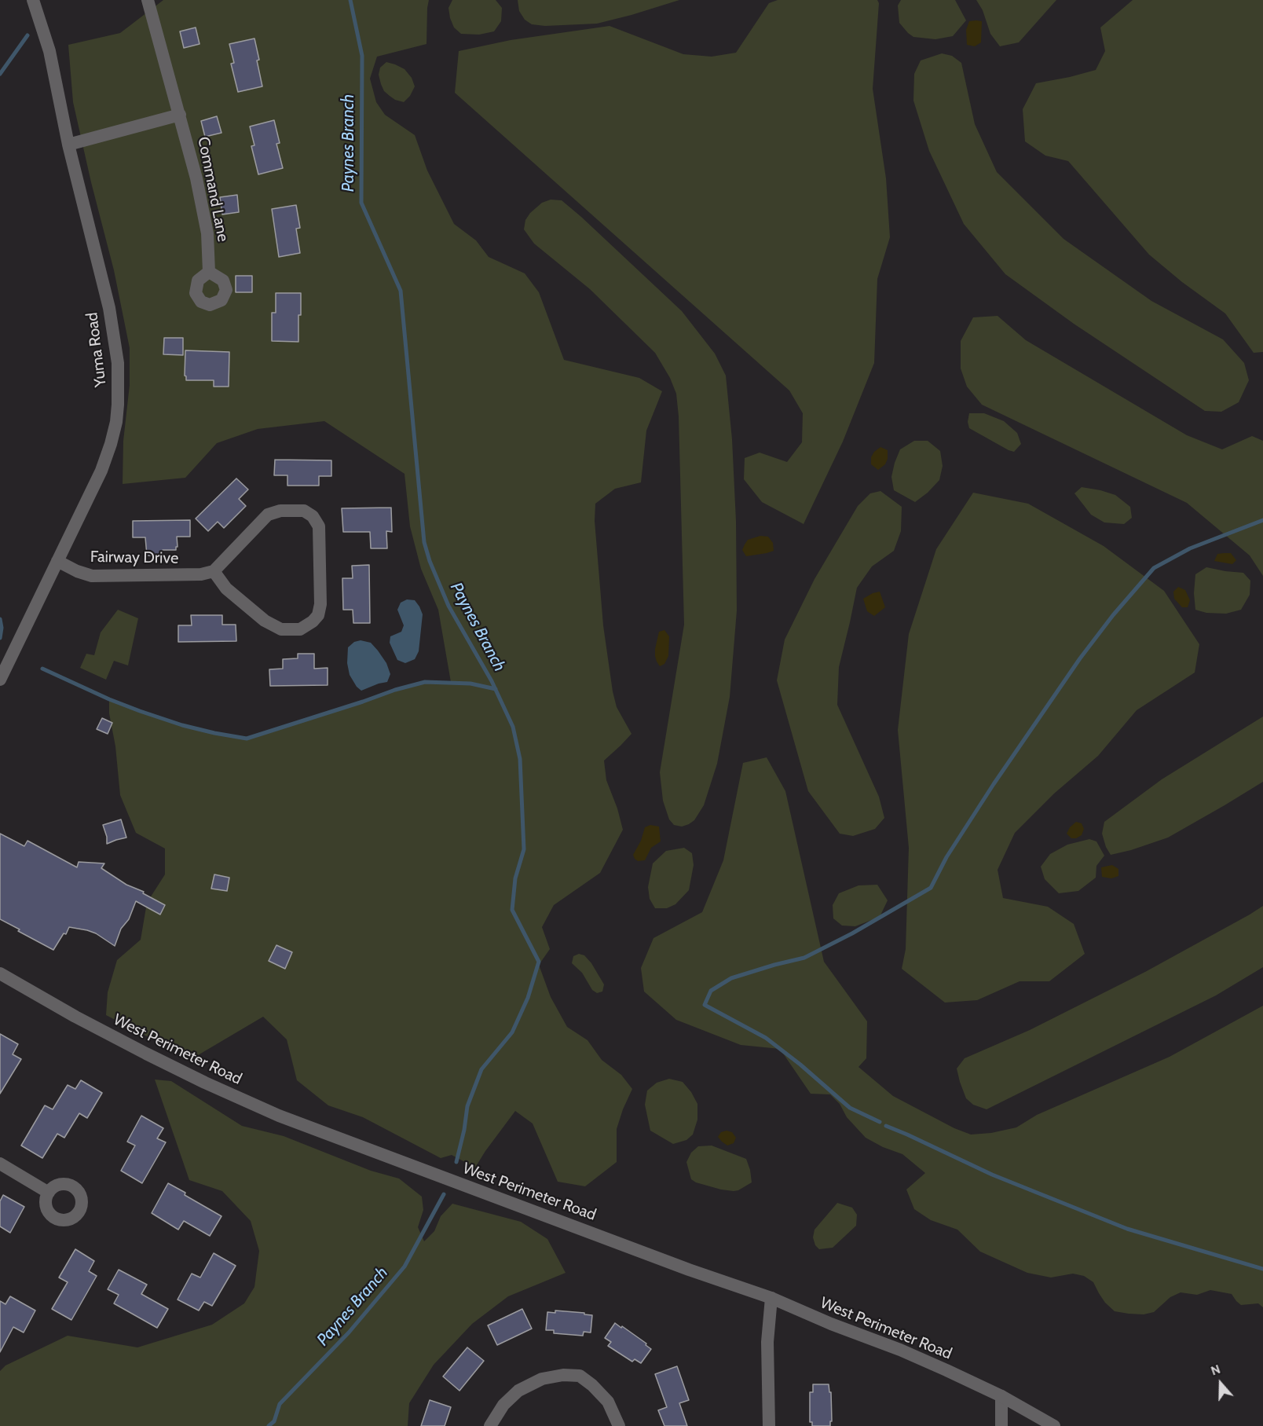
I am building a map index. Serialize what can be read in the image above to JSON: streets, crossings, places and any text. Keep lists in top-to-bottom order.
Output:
{
  "streets": {
    "street": [
      "Command Lane",
      "Yuma Road",
      "Fairway Drive",
      "West Perimeter Road"
    ]
  },
  "crossings": [
    ["Yuma Road", "Fairway Drive"]
  ],
  "water": ["Paynes Branch"],
  "north": "top"
}
